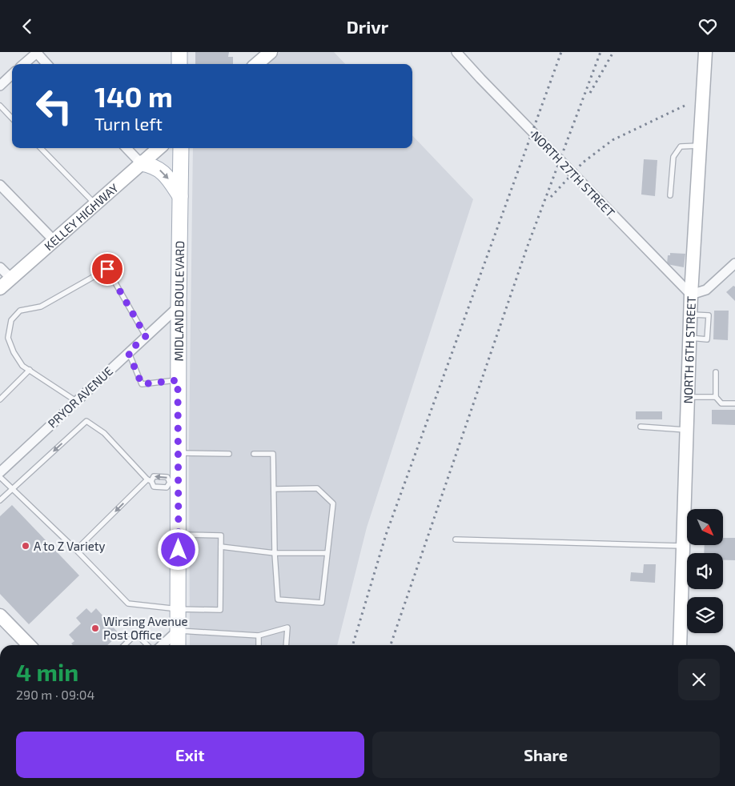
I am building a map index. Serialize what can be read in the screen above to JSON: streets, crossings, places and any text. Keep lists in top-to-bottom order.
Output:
{
  "streets": {
    "main road": ["MIDLAND BOULEVARD"],
    "street": [
      "NORTH 27TH STREET",
      "KELLEY HIGHWAY",
      "NORTH 6TH STREET",
      "PRYOR AVENUE"
    ]
  },
  "crossings": [
    ["NORTH 27TH STREET", "NORTH 6TH STREET"],
    ["MIDLAND BOULEVARD", "PRYOR AVENUE"]
  ],
  "places": ["A to Z Variety", "Wirsing Avenue Post Office"],
  "north": "bottom right",
  "page": {
    "header": "Drivr",
    "turn": ["140 m", "Turn left"],
    "heading": ["4 min", "290 m · 09:04"],
    "buttons": ["Exit", "Share"]
  }
}
